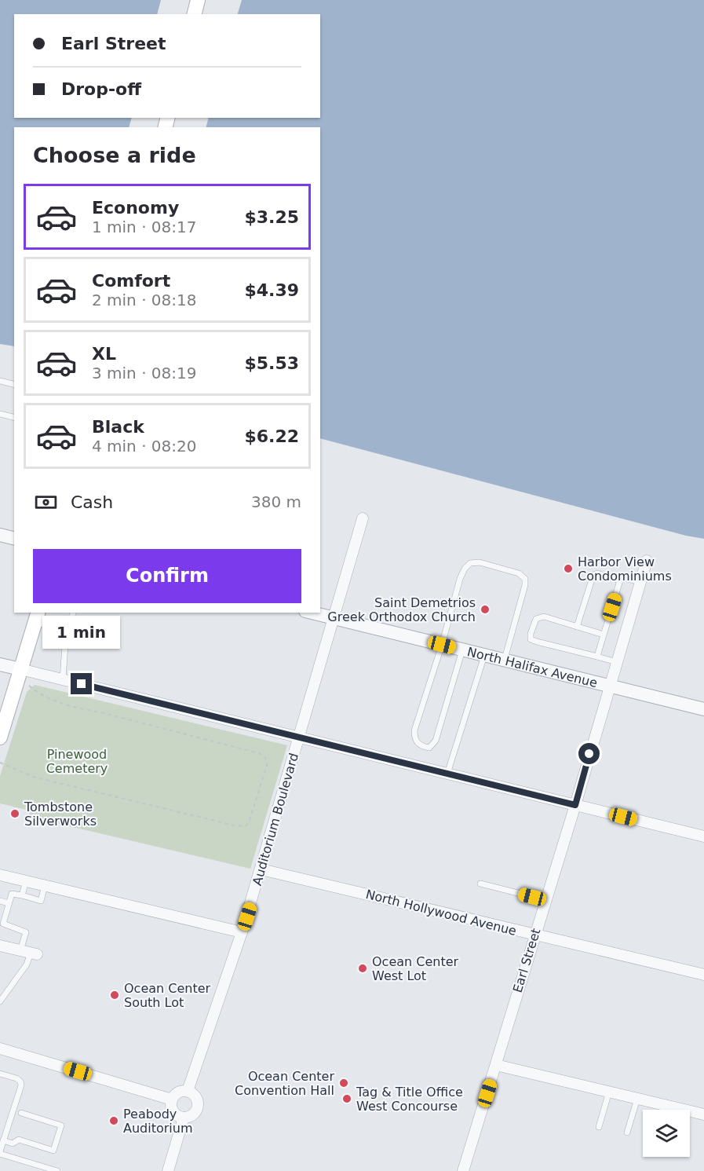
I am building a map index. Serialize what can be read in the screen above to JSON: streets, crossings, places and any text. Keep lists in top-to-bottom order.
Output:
{
  "streets": {
    "street": [
      "North Halifax Avenue",
      "Auditorium Boulevard",
      "North Hollywood Avenue",
      "Earl Street"
    ]
  },
  "crossings": [
    ["North Halifax Avenue", "Auditorium Boulevard"],
    ["North Halifax Avenue", "Earl Street"],
    ["Auditorium Boulevard", "North Hollywood Avenue"],
    ["North Hollywood Avenue", "Earl Street"]
  ],
  "parks": ["Pinewood Cemetery"],
  "places": [
    "Harbor View Condominiums",
    "Saint Demetrios Greek Orthodox Church",
    "Tombstone Silverworks",
    "Ocean Center West Lot",
    "Ocean Center South Lot",
    "Ocean Center Convention Hall",
    "Tag & Title Office West Concourse",
    "Peabody Auditorium"
  ],
  "page": {
    "banner": ["Earl Street", "Drop-off"],
    "heading": "Choose a ride",
    "list": [
      {
        "name": "Economy",
        "note": "1 min · 08:17",
        "value": "$3.25"
      },
      {
        "name": "Comfort",
        "note": "2 min · 08:18",
        "value": "$4.39"
      },
      {
        "name": "XL",
        "note": "3 min · 08:19",
        "value": "$5.53"
      },
      {
        "name": "Black",
        "note": "4 min · 08:20",
        "value": "$6.22"
      }
    ],
    "pay": ["Cash", "380 m"],
    "buttons": "Confirm",
    "bubble": "1 min"
  }
}
